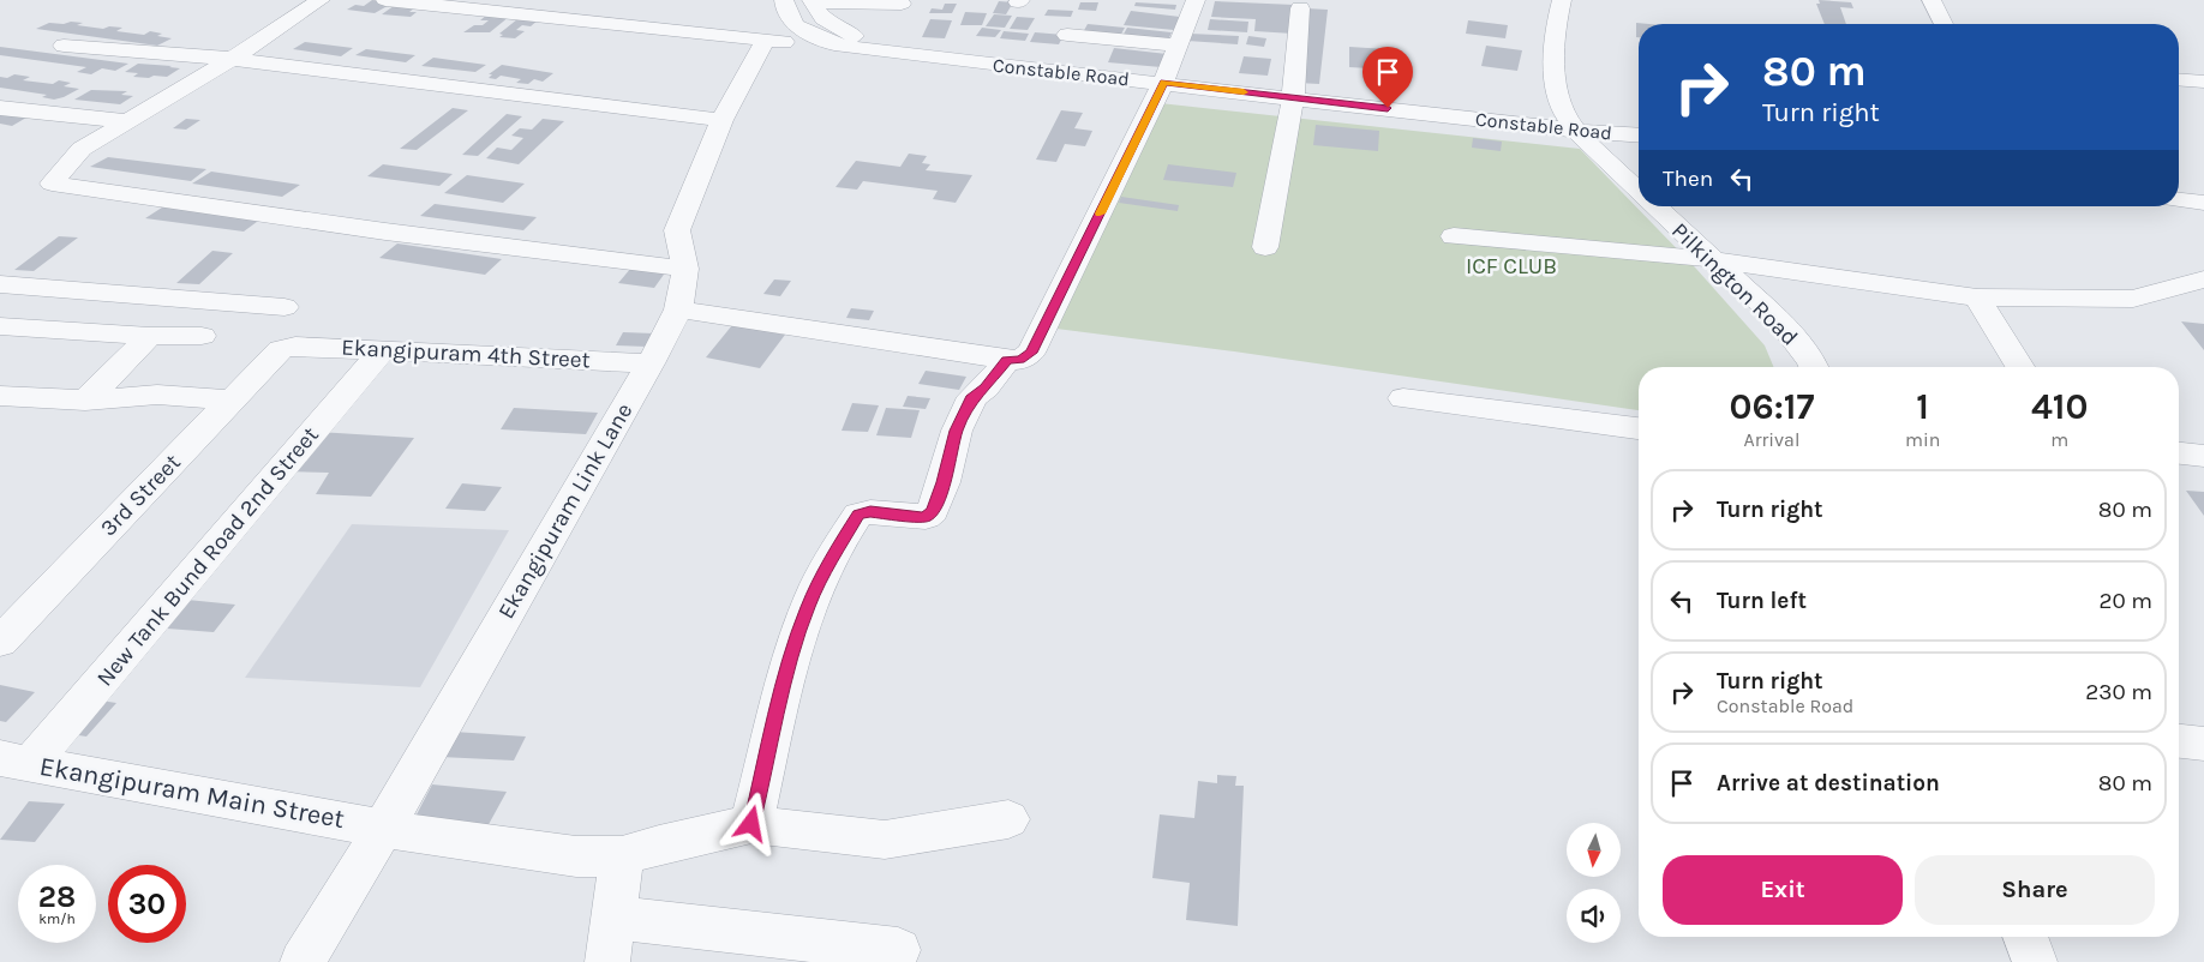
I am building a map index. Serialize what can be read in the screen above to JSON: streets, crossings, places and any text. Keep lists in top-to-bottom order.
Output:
{
  "streets": {
    "street": [
      "Constable Road",
      "Pilkington Road",
      "Ekangipuram 4th Street",
      "3rd Street",
      "Ekangipuram Link Lane",
      "New Tank Bund Road 2nd Street",
      "Ekangipuram Main Street"
    ]
  },
  "crossings": [
    ["Constable Road", "Pilkington Road"],
    ["Constable Road", "Ekangipuram Link Lane"],
    ["Ekangipuram 4th Street", "3rd Street"],
    ["Ekangipuram 4th Street", "Ekangipuram Link Lane"],
    ["Ekangipuram 4th Street", "New Tank Bund Road 2nd Street"],
    ["Ekangipuram Link Lane", "Ekangipuram Main Street"],
    ["New Tank Bund Road 2nd Street", "Ekangipuram Main Street"]
  ],
  "parks": ["ICF CLUB"],
  "north": "bottom",
  "page": {
    "turn": ["80 m", "Turn right"],
    "then": "Then",
    "eta": [
      "06:17",
      "Arrival",
      "1",
      "min",
      "410",
      "m"
    ],
    "list": [
      {
        "name": "Turn right",
        "value": "80 m"
      },
      {
        "name": "Turn left",
        "value": "20 m"
      },
      {
        "name": "Turn right",
        "note": "Constable Road",
        "value": "230 m"
      },
      {
        "name": "Arrive at destination",
        "value": "80 m"
      }
    ],
    "buttons": ["Exit", "Share"],
    "speed": "28 km/h",
    "limit": "30"
  }
}
